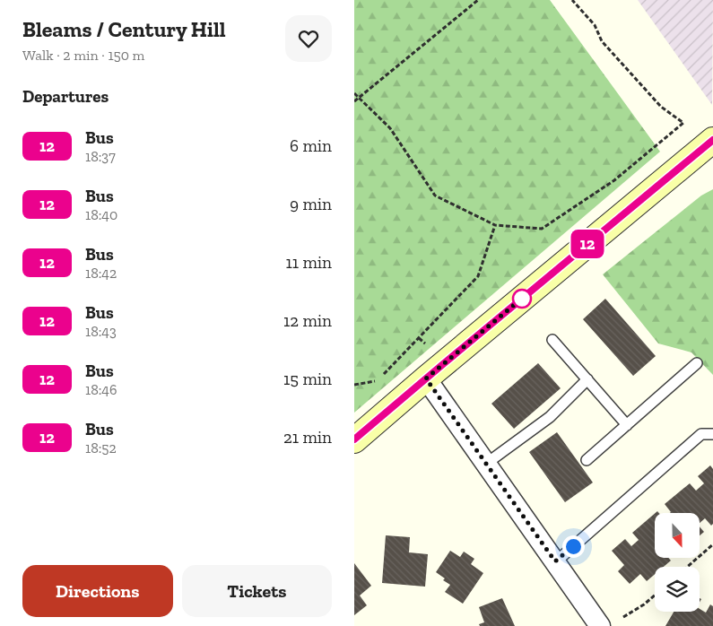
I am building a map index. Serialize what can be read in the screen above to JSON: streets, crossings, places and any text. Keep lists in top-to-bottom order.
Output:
{
  "lines": ["bus line 12"],
  "north": "bottom",
  "page": {
    "heading": [
      ["Bleams / Century Hill", "Walk · 2 min · 150 m"],
      "Departures"
    ],
    "on_map": "12",
    "list": [
      {
        "mark": "12",
        "name": "Bus",
        "note": "18:37",
        "value": "6 min"
      },
      {
        "mark": "12",
        "name": "Bus",
        "note": "18:40",
        "value": "9 min"
      },
      {
        "mark": "12",
        "name": "Bus",
        "note": "18:42",
        "value": "11 min"
      },
      {
        "mark": "12",
        "name": "Bus",
        "note": "18:43",
        "value": "12 min"
      },
      {
        "mark": "12",
        "name": "Bus",
        "note": "18:46",
        "value": "15 min"
      },
      {
        "mark": "12",
        "name": "Bus",
        "note": "18:52",
        "value": "21 min"
      }
    ],
    "buttons": ["Directions", "Tickets"]
  }
}
